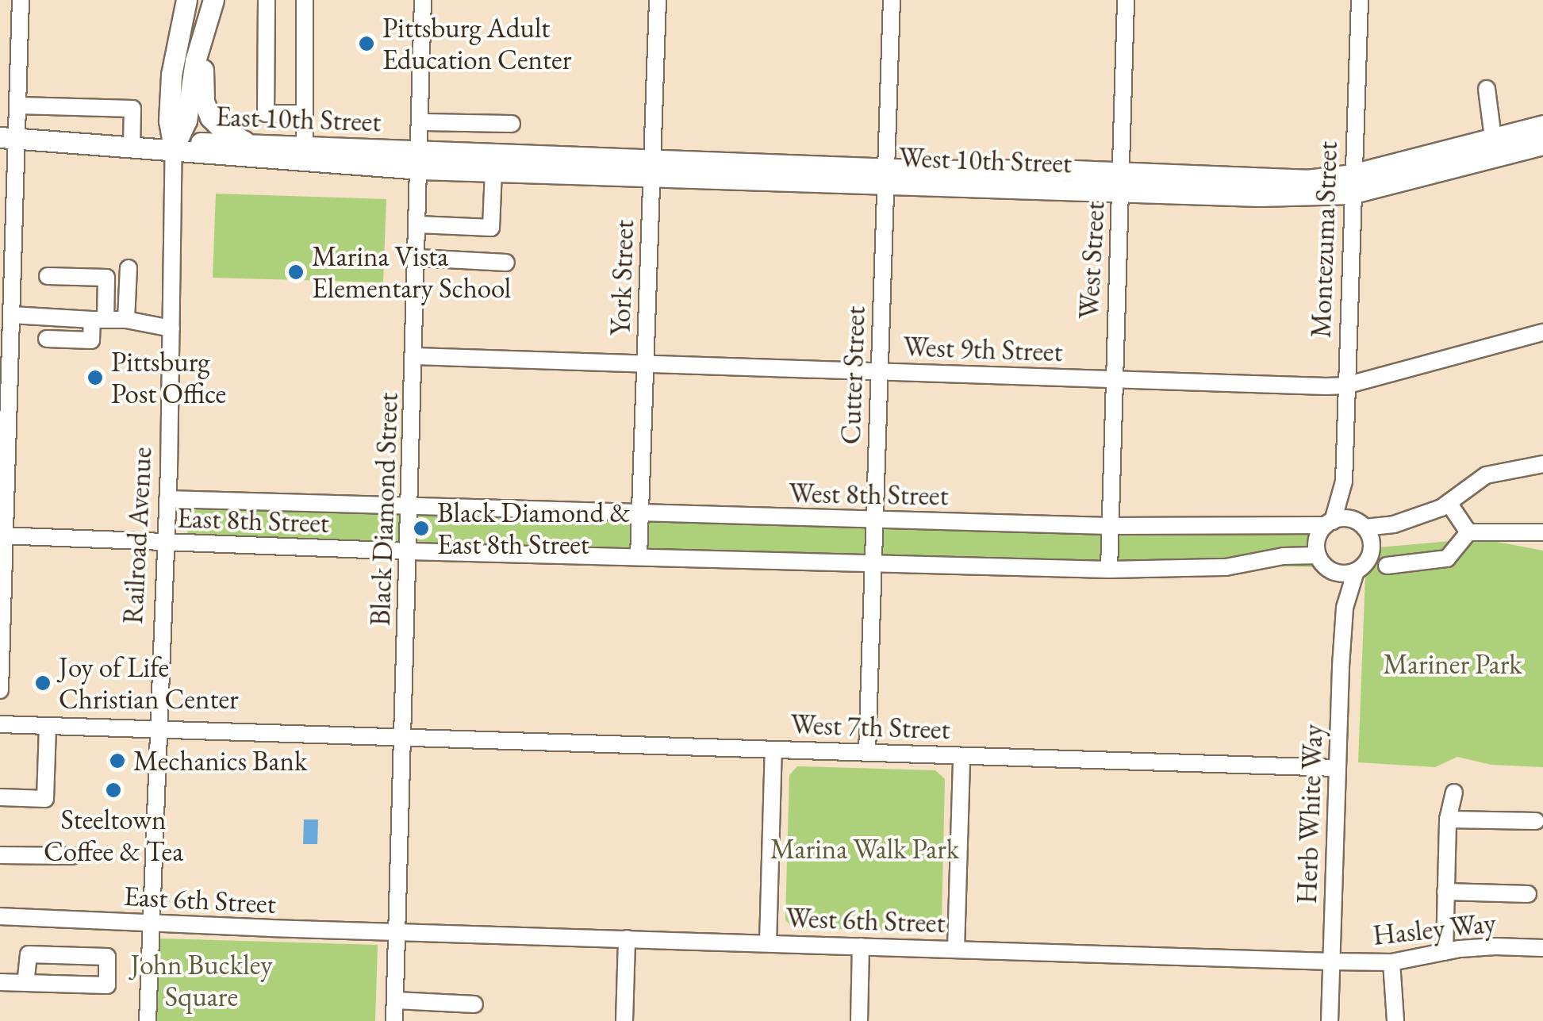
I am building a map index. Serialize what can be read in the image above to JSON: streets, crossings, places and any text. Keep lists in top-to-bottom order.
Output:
{
  "streets": {
    "main road": ["East 10th Street", "West 10th Street", "Railroad Avenue"],
    "street": [
      "Montezuma Street",
      "West Street",
      "York Street",
      "West 9th Street",
      "Cutter Street",
      "West 8th Street",
      "Black Diamond Street",
      "East 8th Street",
      "West 7th Street",
      "Herb White Way",
      "East 6th Street",
      "West 6th Street",
      "Hasley Way"
    ]
  },
  "crossings": [
    ["East 10th Street", "West 10th Street"],
    ["East 10th Street", "Black Diamond Street"],
    ["East 10th Street", "Railroad Avenue"],
    ["West 10th Street", "Montezuma Street"],
    ["West 10th Street", "West Street"],
    ["West 10th Street", "York Street"],
    ["West 10th Street", "Cutter Street"],
    ["West 10th Street", "Black Diamond Street"],
    ["Montezuma Street", "West 9th Street"],
    ["Montezuma Street", "West 8th Street"],
    ["Montezuma Street", "Herb White Way"],
    ["West Street", "West 9th Street"],
    ["West Street", "West 8th Street"],
    ["York Street", "West 9th Street"],
    ["York Street", "West 8th Street"],
    ["West 9th Street", "Cutter Street"],
    ["West 9th Street", "Black Diamond Street"],
    ["Cutter Street", "West 8th Street"],
    ["Cutter Street", "West 7th Street"],
    ["West 8th Street", "Black Diamond Street"],
    ["West 8th Street", "East 8th Street"],
    ["West 8th Street", "Herb White Way"],
    ["Black Diamond Street", "East 8th Street"],
    ["Black Diamond Street", "West 7th Street"],
    ["Black Diamond Street", "East 6th Street"],
    ["Black Diamond Street", "West 6th Street"],
    ["East 8th Street", "Railroad Avenue"],
    ["Railroad Avenue", "West 7th Street"],
    ["Railroad Avenue", "East 6th Street"],
    ["West 7th Street", "Herb White Way"],
    ["Herb White Way", "West 6th Street"],
    ["Herb White Way", "Hasley Way"],
    ["East 6th Street", "West 6th Street"],
    ["West 6th Street", "Hasley Way"]
  ],
  "parks": ["Mariner Park", "Marina Walk Park", "John Buckley Square"],
  "places": [
    "Pittsburg Adult Education Center",
    "Marina Vista Elementary School",
    "Pittsburg Post Office",
    "Black Diamond & East 8th Street",
    "Joy of Life Christian Center",
    "Mechanics Bank",
    "Steeltown Coffee & Tea"
  ]
}
